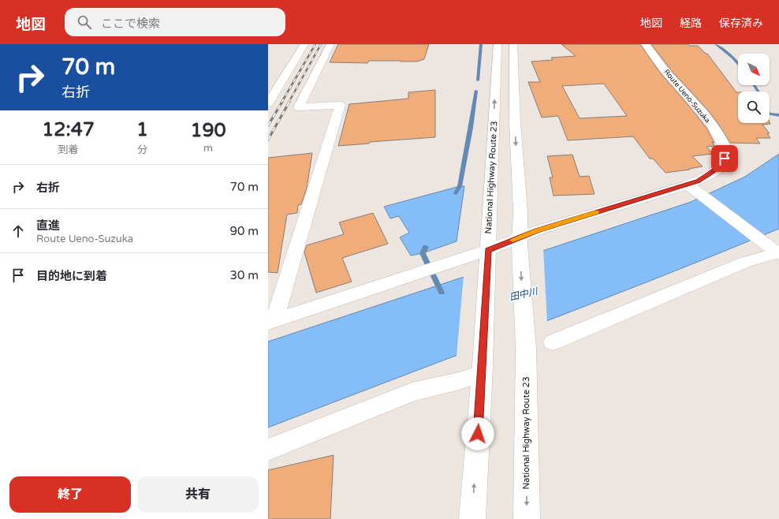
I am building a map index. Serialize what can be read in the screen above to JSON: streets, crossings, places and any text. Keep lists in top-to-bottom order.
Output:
{
  "streets": {
    "main road": ["Route Ueno-Suzuka", "National Highway Route 23"]
  },
  "crossings": [
    ["Route Ueno-Suzuka", "National Highway Route 23"]
  ],
  "water": ["田中川"],
  "north": "bottom right",
  "page": {
    "header": "地図",
    "search": "ここで検索",
    "nav": ["地図", "経路", "保存済み"],
    "turn": ["70 m", "右折"],
    "eta": [
      "12:47",
      "到着",
      "1",
      "分",
      "190",
      "m"
    ],
    "list": [
      {
        "name": "右折",
        "value": "70 m"
      },
      {
        "name": "直進",
        "note": "Route Ueno-Suzuka",
        "value": "90 m"
      },
      {
        "name": "目的地に到着",
        "value": "30 m"
      }
    ],
    "buttons": ["終了", "共有"]
  }
}
